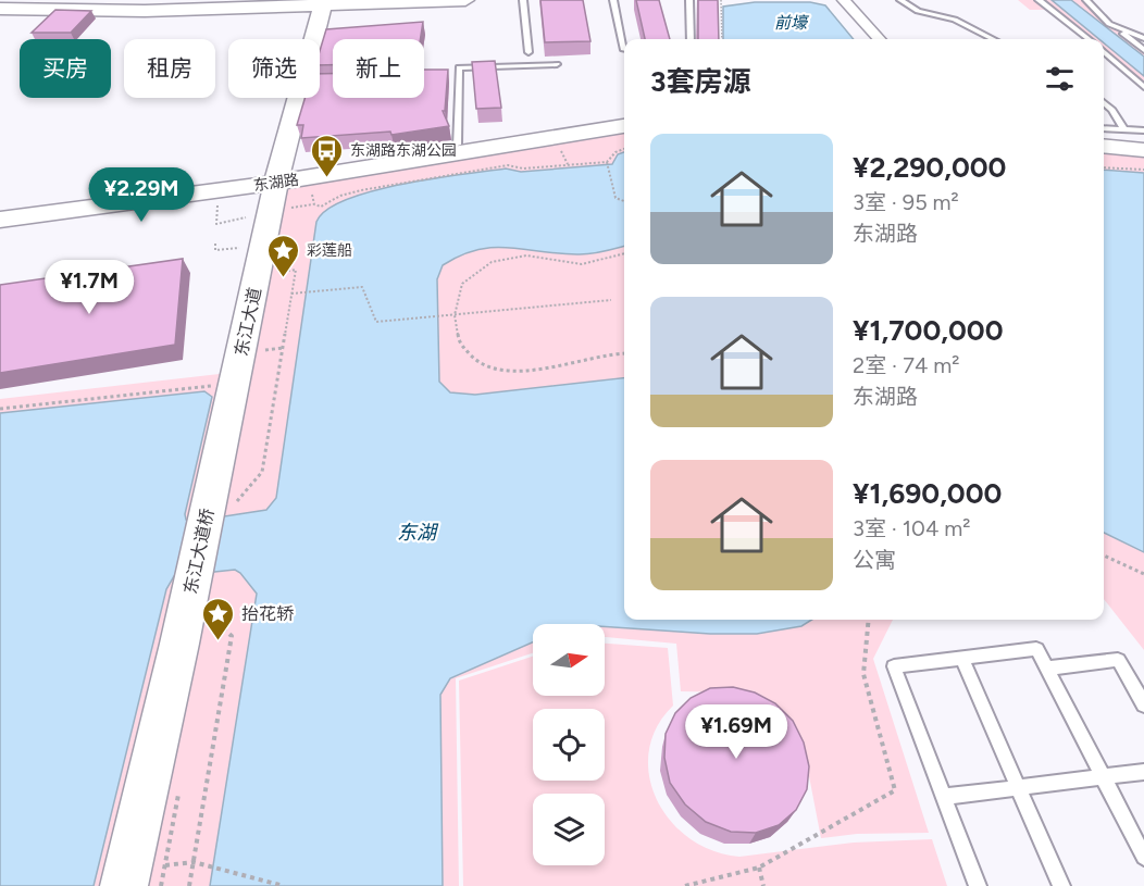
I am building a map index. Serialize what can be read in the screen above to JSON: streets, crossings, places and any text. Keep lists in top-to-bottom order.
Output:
{
  "streets": {
    "street": ["东湖路", "东江大道", "东江大道桥"]
  },
  "crossings": [
    ["东湖路", "东江大道"],
    ["东江大道", "东江大道桥"]
  ],
  "water": ["前壕", "东湖"],
  "places": {
    "bus stop": ["东湖路东湖公园"],
    "place": ["彩莲船", "抬花轿"]
  },
  "north": "right",
  "page": {
    "chip": [
      "买房",
      "租房",
      "筛选",
      "新上"
    ],
    "heading": "3套房源",
    "list": [
      {
        "name": "¥2,290,000",
        "note": "3室 · 95 m² · 东湖路"
      },
      {
        "name": "¥1,700,000",
        "note": "2室 · 74 m² · 东湖路"
      },
      {
        "name": "¥1,690,000",
        "note": "3室 · 104 m² · 公寓"
      }
    ],
    "price": ["¥2.29M", "¥1.7M", "¥1.69M"]
  }
}
